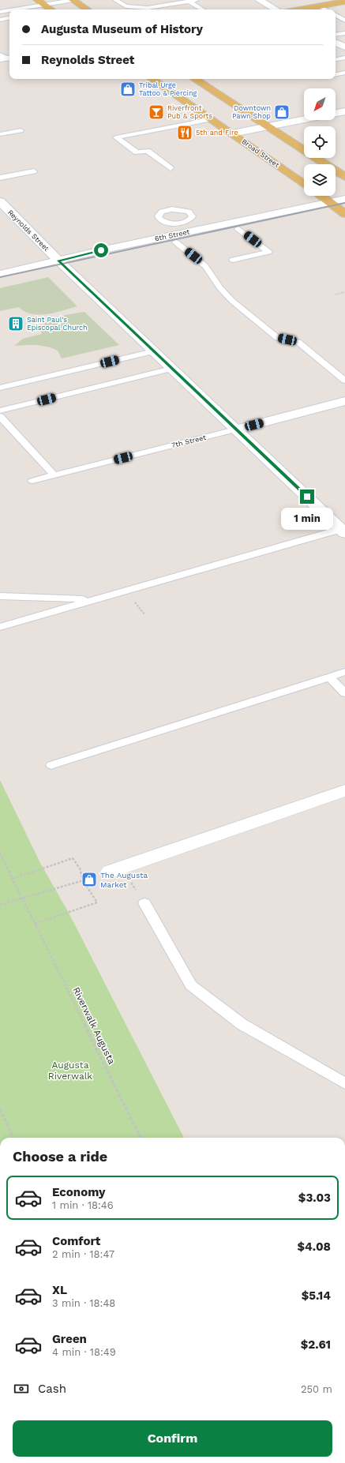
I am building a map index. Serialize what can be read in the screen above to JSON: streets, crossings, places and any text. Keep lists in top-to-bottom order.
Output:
{
  "streets": {
    "main road": ["Broad Street"],
    "street": ["Reynolds Street", "6th Street", "7th Street"],
    "path": ["Riverwalk Augusta"]
  },
  "crossings": [
    ["Reynolds Street", "6th Street"],
    ["Reynolds Street", "7th Street"]
  ],
  "parks": ["Augusta Riverwalk"],
  "places": {
    "shop": ["Tribal Urge Tattoo & Piercing", "Downtown Pawn Shop", "The Augusta Market"],
    "bar": ["Riverfront Pub & Sports"],
    "restaurant": ["5th and Fire"],
    "building": ["Saint Paul's Episcopal Church"]
  },
  "north": "bottom left",
  "page": {
    "banner": ["Augusta Museum of History", "Reynolds Street"],
    "bubble": "1 min",
    "heading": "Choose a ride",
    "list": [
      {
        "name": "Economy",
        "note": "1 min · 18:46",
        "value": "$3.03"
      },
      {
        "name": "Comfort",
        "note": "2 min · 18:47",
        "value": "$4.08"
      },
      {
        "name": "XL",
        "note": "3 min · 18:48",
        "value": "$5.14"
      },
      {
        "name": "Green",
        "note": "4 min · 18:49",
        "value": "$2.61"
      }
    ],
    "pay": ["Cash", "250 m"],
    "buttons": "Confirm"
  }
}
